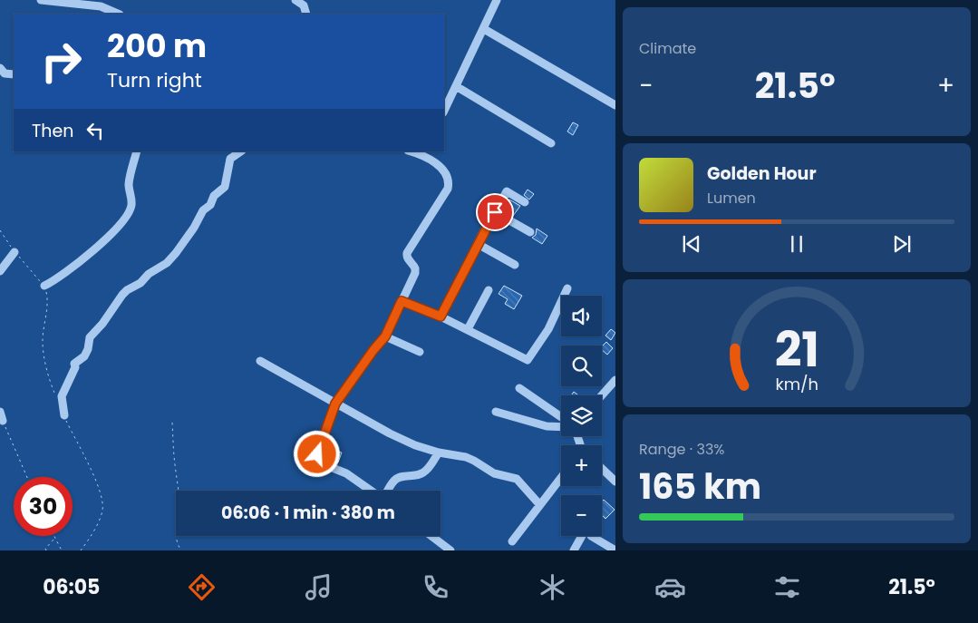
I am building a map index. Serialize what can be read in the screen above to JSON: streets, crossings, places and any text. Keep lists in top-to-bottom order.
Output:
{
  "page": {
    "tile": [
      "Climate",
      ["Range · 33%", "165 km"]
    ],
    "turn": ["200 m", "Turn right"],
    "heat": ["−", "21.5°", "+"],
    "then": "Then",
    "song": ["Golden Hour", "Lumen"],
    "map_buttons": ["+", "−"],
    "limit": "30",
    "trip": "06:06 · 1 min · 380 m",
    "tabs": ["06:05", "21.5°"],
    "gauge": ["21", "km/h"]
  }
}
